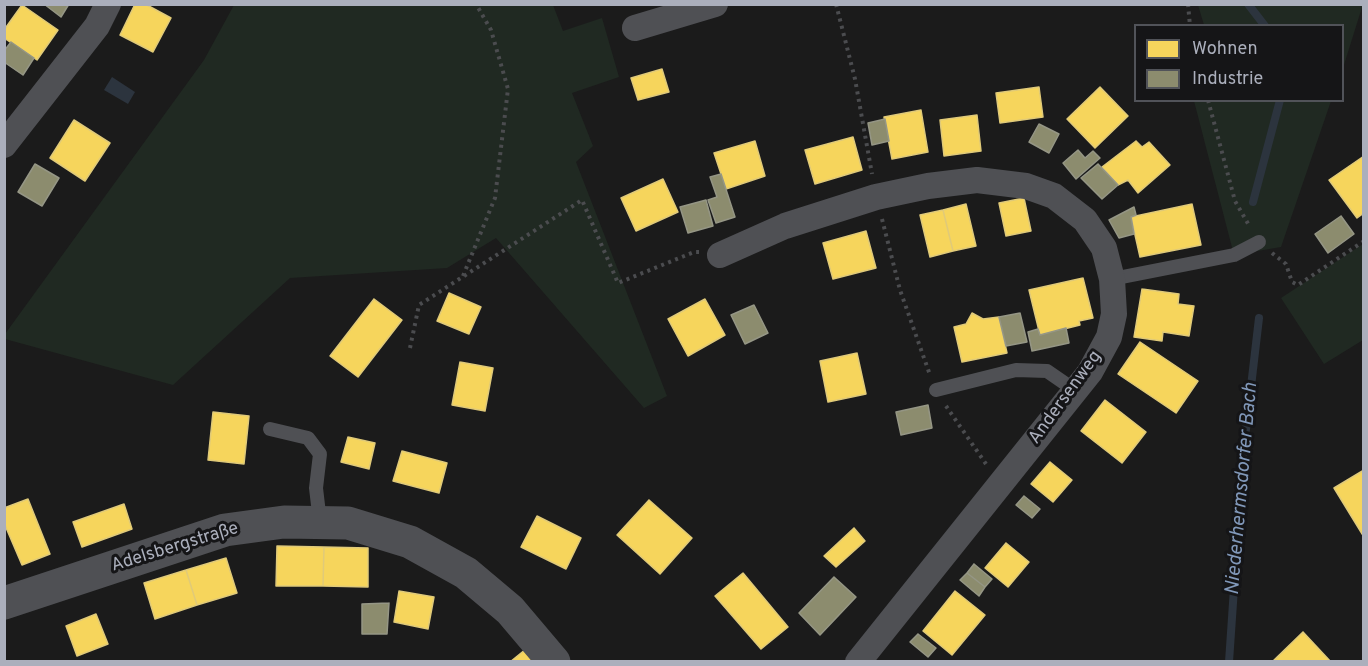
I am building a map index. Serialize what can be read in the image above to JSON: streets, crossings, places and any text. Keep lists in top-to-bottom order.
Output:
{
  "streets": {
    "street": ["Andersenweg", "Adelsbergstraße"]
  },
  "water": ["Niederhermsdorfer Bach"],
  "legend": ["Wohnen", "Industrie"]
}
